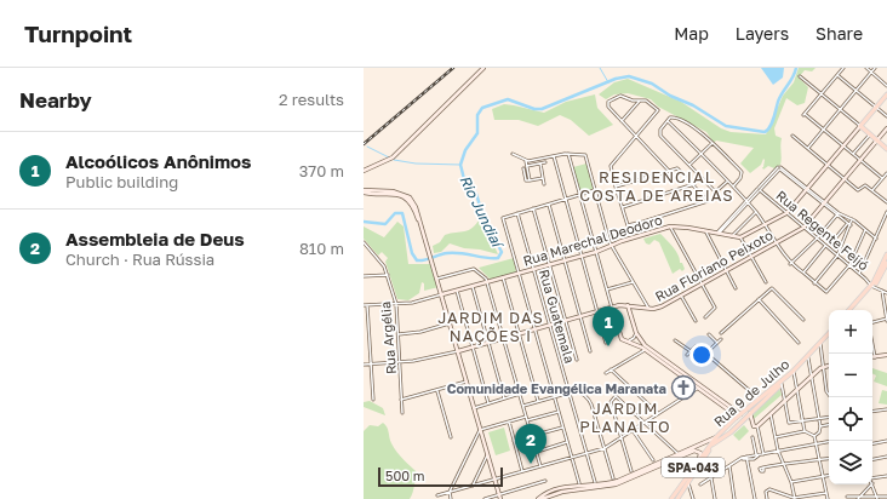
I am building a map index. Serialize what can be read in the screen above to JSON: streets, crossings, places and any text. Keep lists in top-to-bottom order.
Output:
{
  "streets": {
    "main road": ["Rua 9 de Julho", "SPA-043"],
    "street": [
      "Rua Regente Feijó",
      "Rua Marechal Deodoro",
      "Rua Floriano Peixoto",
      "Rua Guatemala",
      "Rua Argélia"
    ]
  },
  "crossings": [
    ["Rua Regente Feijó", "Rua Floriano Peixoto"],
    ["Rua Marechal Deodoro", "Rua Guatemala"],
    ["Rua Marechal Deodoro", "Rua Argélia"],
    ["Rua Floriano Peixoto", "Rua Guatemala"],
    ["Rua Floriano Peixoto", "Rua Argélia"]
  ],
  "districts": ["RESIDENCIAL COSTA DE AREIAS", "JARDIM DAS NAÇÕES I", "JARDIM PLANALTO"],
  "water": ["Rio Jundiaí"],
  "places": {
    "church": ["Comunidade Evangélica Maranata"]
  },
  "scale_bar": "500 m",
  "page": {
    "header": "Turnpoint",
    "nav": ["Map", "Layers", "Share"],
    "heading": ["Nearby", "2 results"],
    "list": [
      {
        "mark": "1",
        "name": "Alcoólicos Anônimos",
        "note": "Public building",
        "value": "370 m"
      },
      {
        "mark": "2",
        "name": "Assembleia de Deus",
        "note": "Church · Rua Rússia",
        "value": "810 m"
      }
    ],
    "pins": ["1", "2"],
    "map_buttons": ["+", "−"],
    "scale": "500 m"
  }
}
